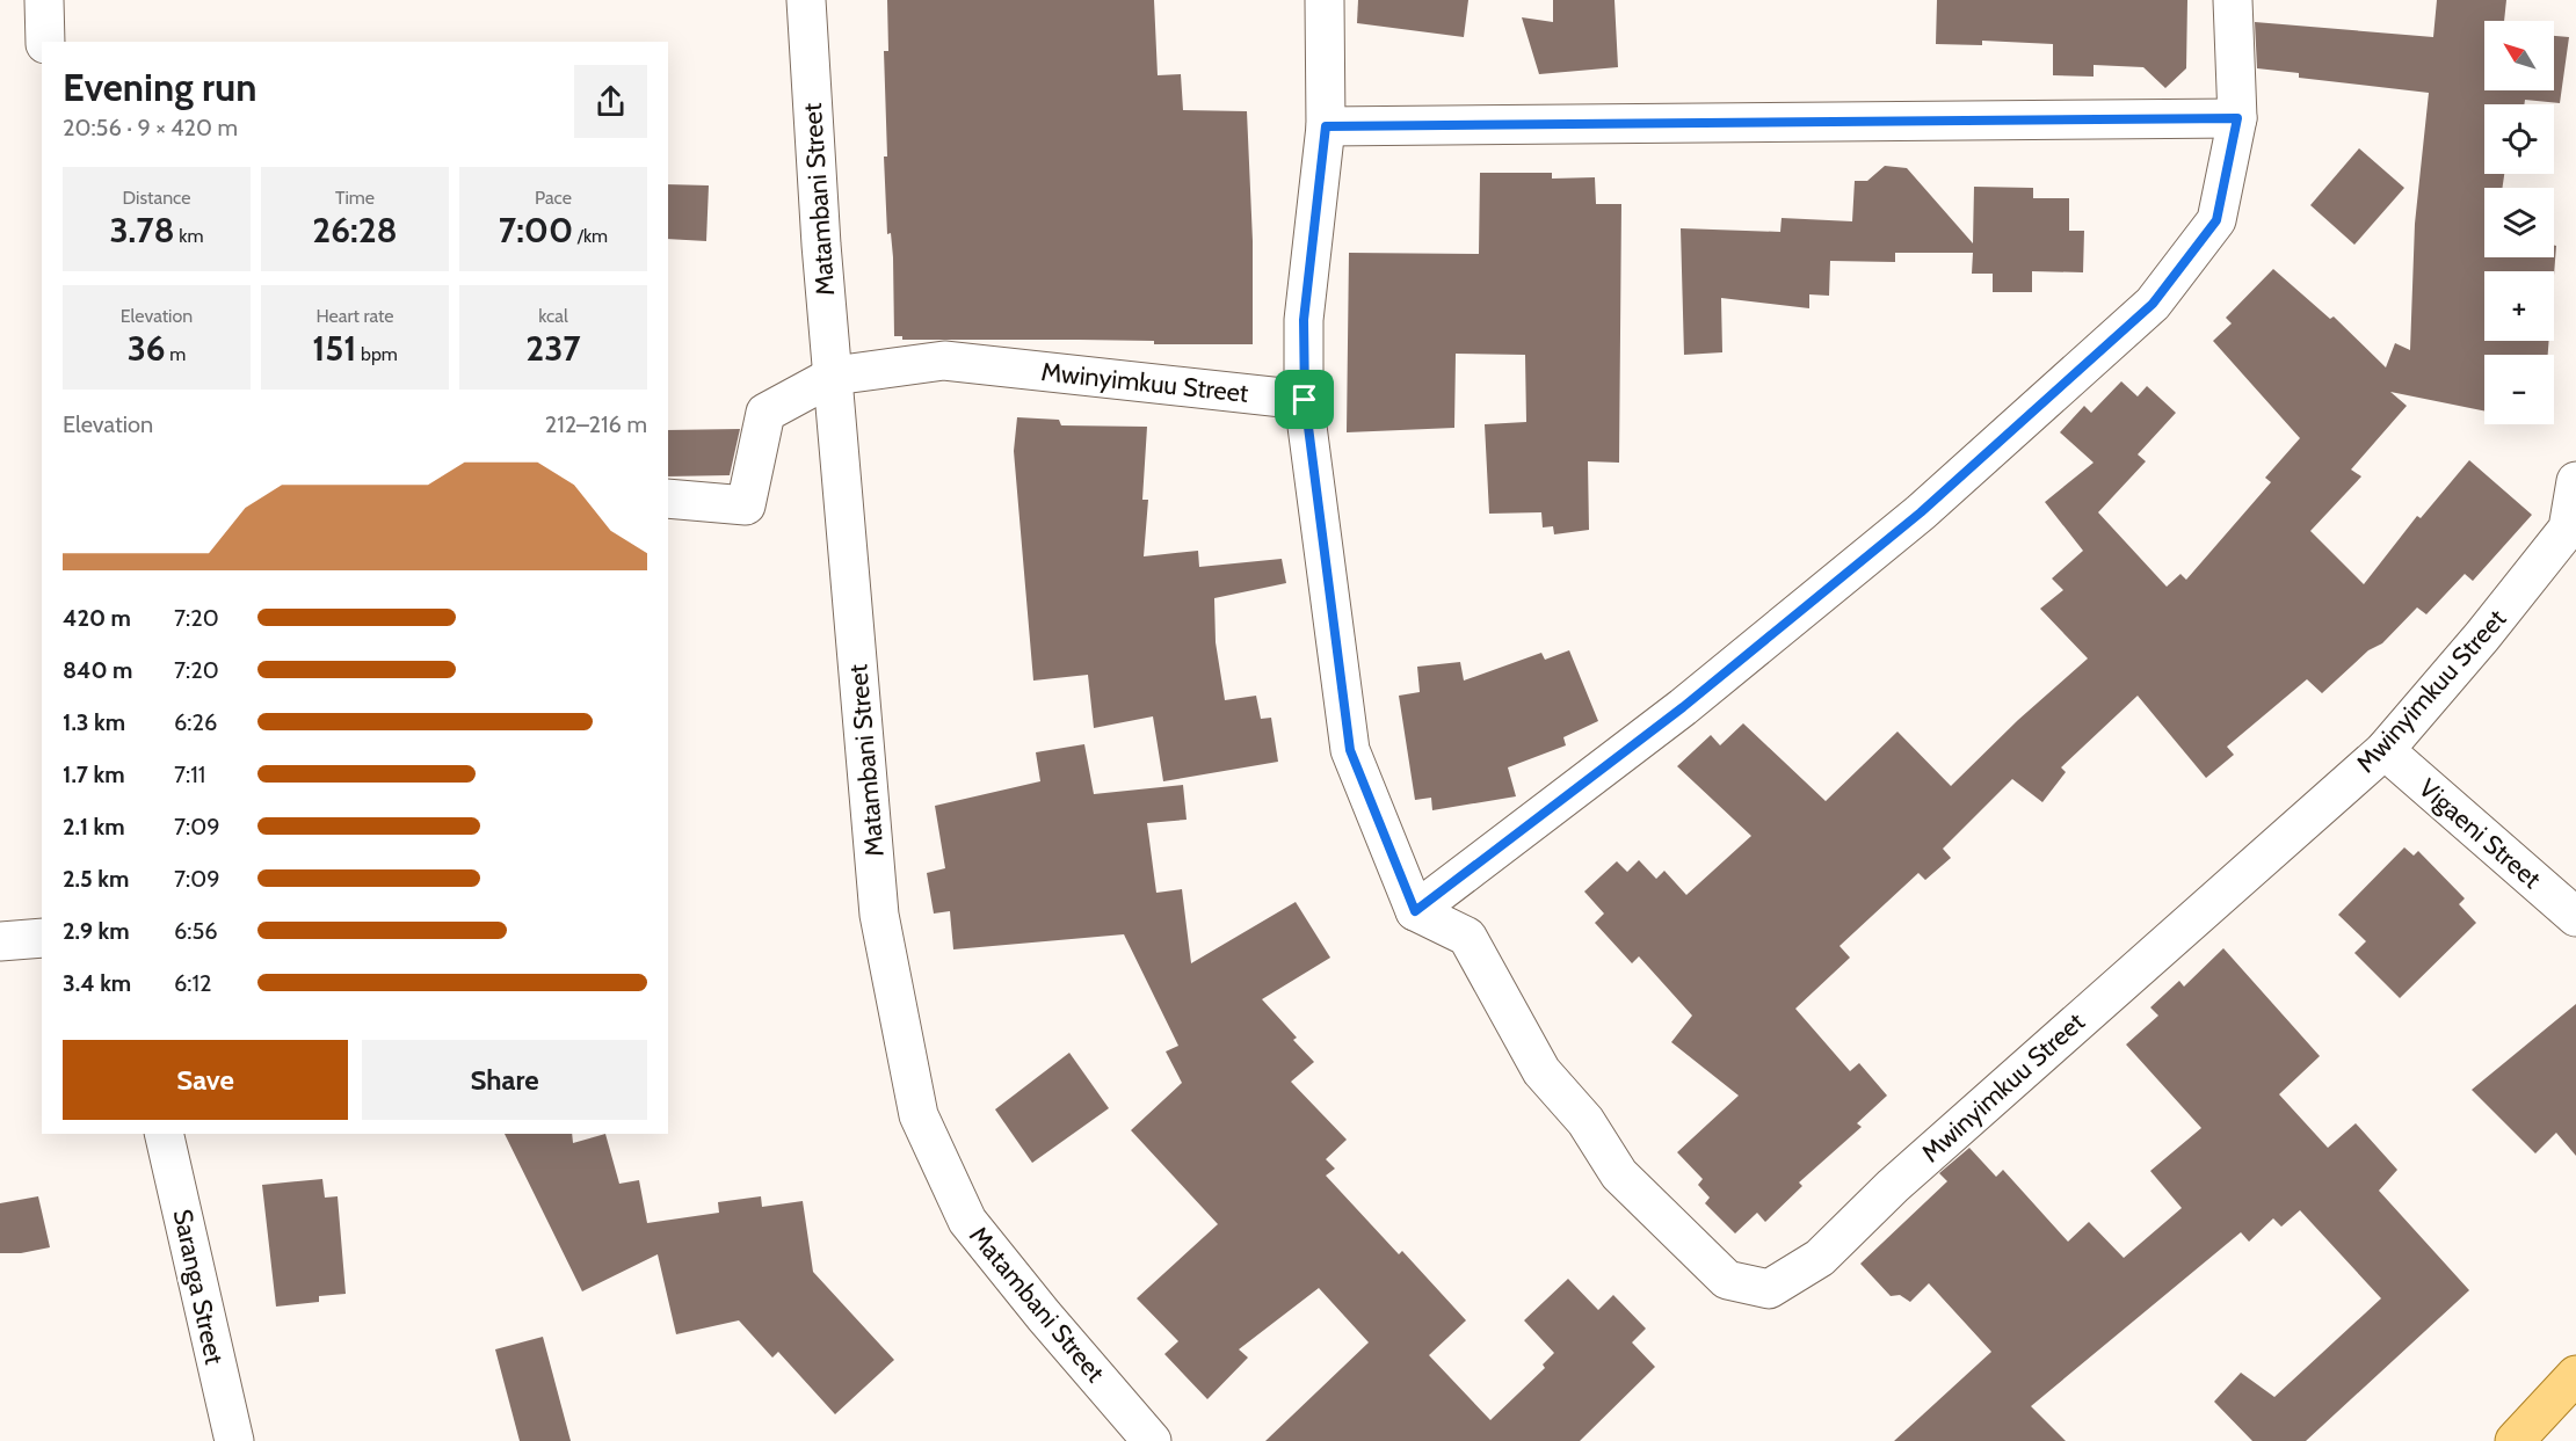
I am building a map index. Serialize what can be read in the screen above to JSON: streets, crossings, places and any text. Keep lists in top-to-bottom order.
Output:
{
  "streets": {
    "street": [
      "Matambani Street",
      "Mwinyimkuu Street",
      "Vigaeni Street",
      "Saranga Street"
    ]
  },
  "crossings": [
    ["Matambani Street", "Mwinyimkuu Street"],
    ["Mwinyimkuu Street", "Vigaeni Street"]
  ],
  "north": "top left",
  "page": {
    "map_buttons": ["+", "−"],
    "heading": ["Evening run", "20:56 · 9 × 420 m"],
    "stats": [
      ["Distance", "3.78 km"],
      ["Time", "26:28"],
      ["Pace", "7:00 /km"],
      ["Elevation", "36 m"],
      ["Heart rate", "151 bpm"],
      ["kcal", "237"]
    ],
    "chart": ["Elevation", "212–216 m"],
    "list": [
      {
        "name": "420 m",
        "note": "7:20"
      },
      {
        "name": "840 m",
        "note": "7:20"
      },
      {
        "name": "1.3 km",
        "note": "6:26"
      },
      {
        "name": "1.7 km",
        "note": "7:11"
      },
      {
        "name": "2.1 km",
        "note": "7:09"
      },
      {
        "name": "2.5 km",
        "note": "7:09"
      },
      {
        "name": "2.9 km",
        "note": "6:56"
      },
      {
        "name": "3.4 km",
        "note": "6:12"
      }
    ],
    "buttons": ["Save", "Share"]
  }
}
